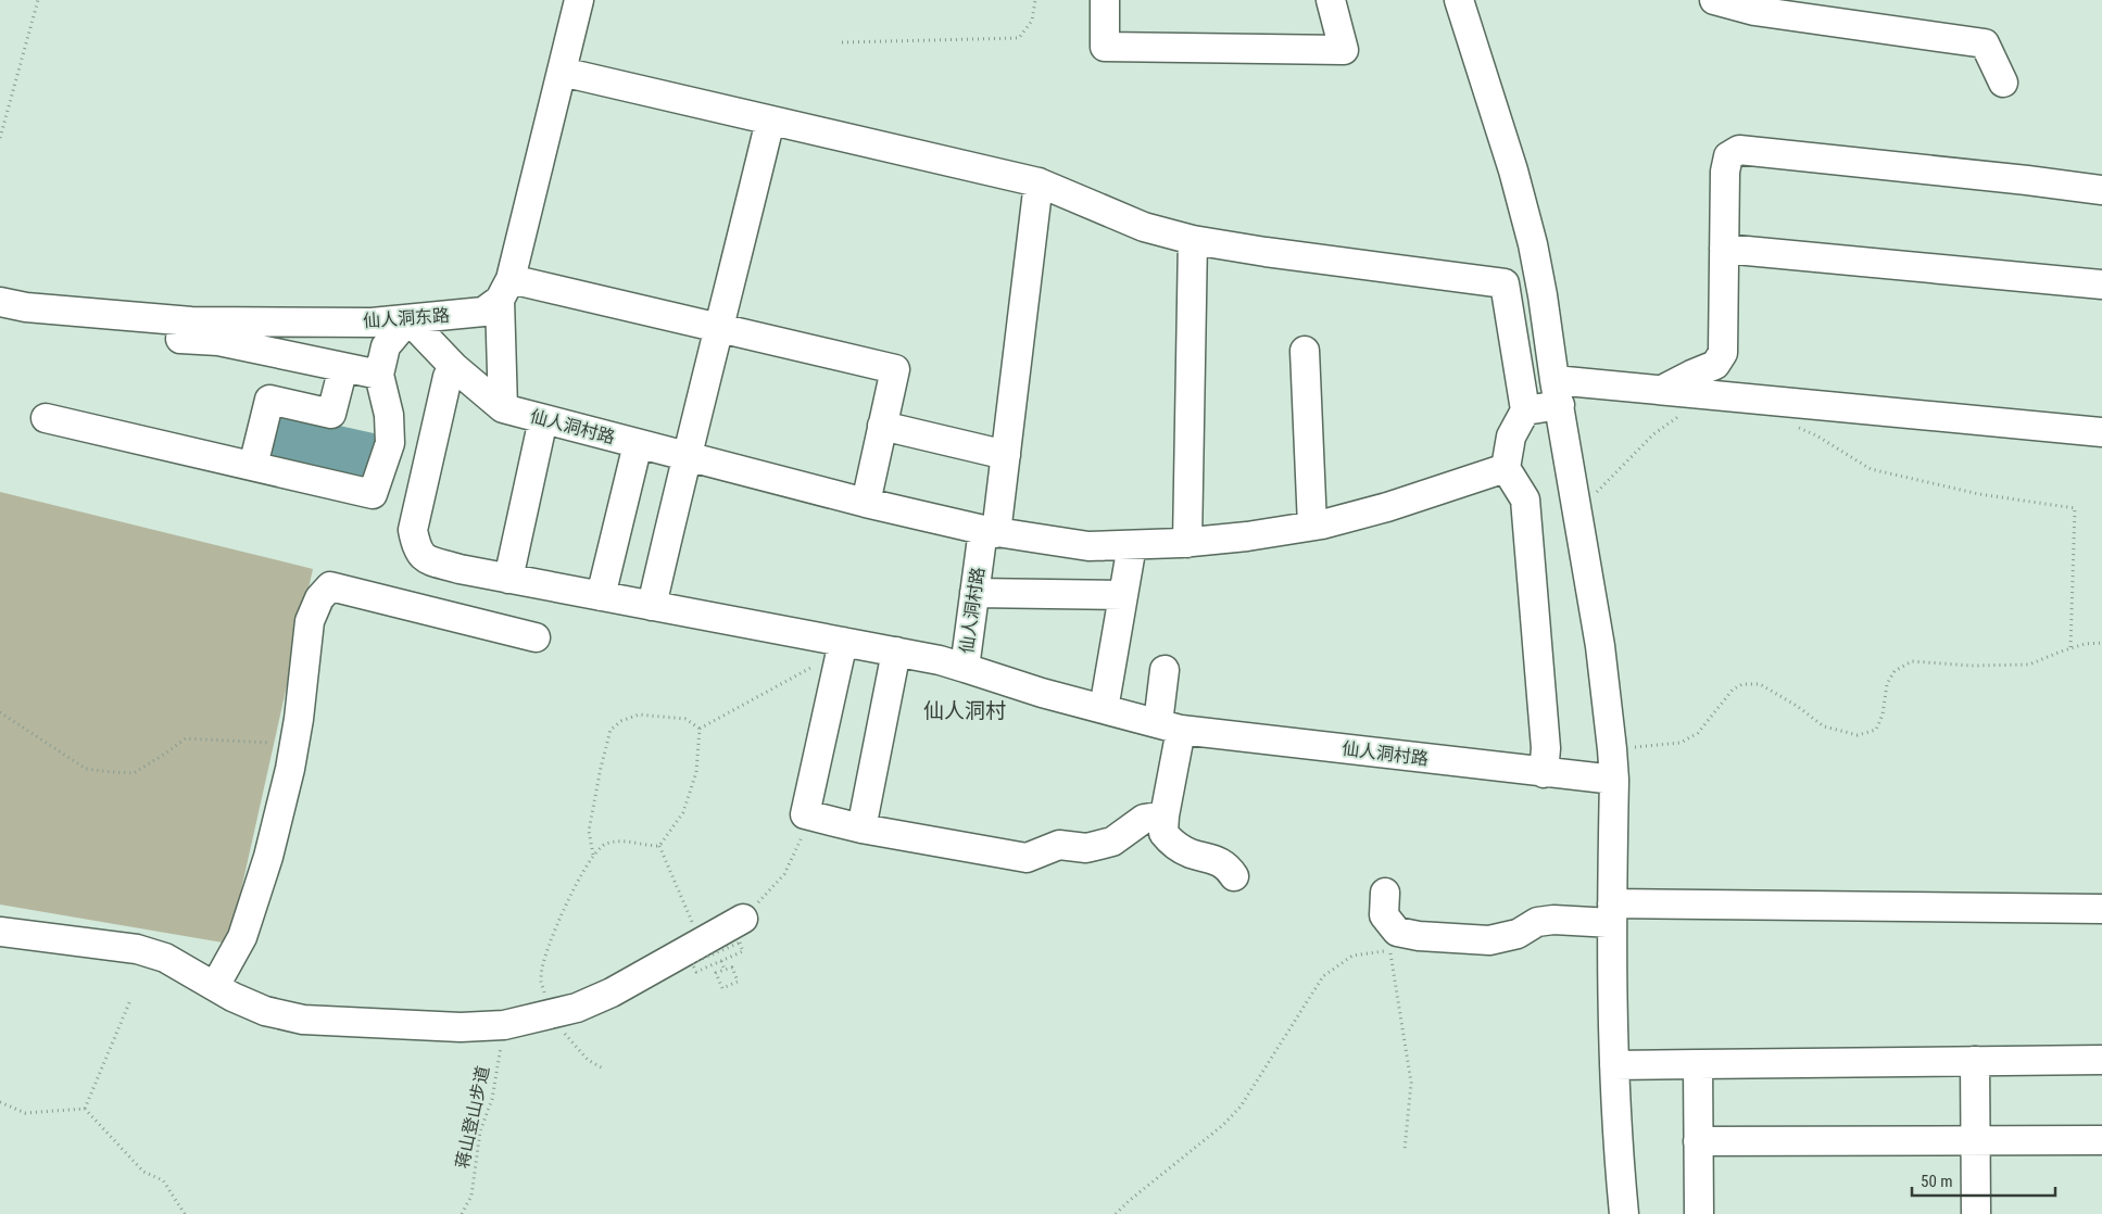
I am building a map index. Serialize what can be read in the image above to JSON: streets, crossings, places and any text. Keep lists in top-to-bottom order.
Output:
{
  "streets": {
    "street": ["仙人洞东路", "仙人洞村路"],
    "path": ["蒋山登山步道"]
  },
  "districts": ["仙人洞村"],
  "scale_bar": "50 m"
}
